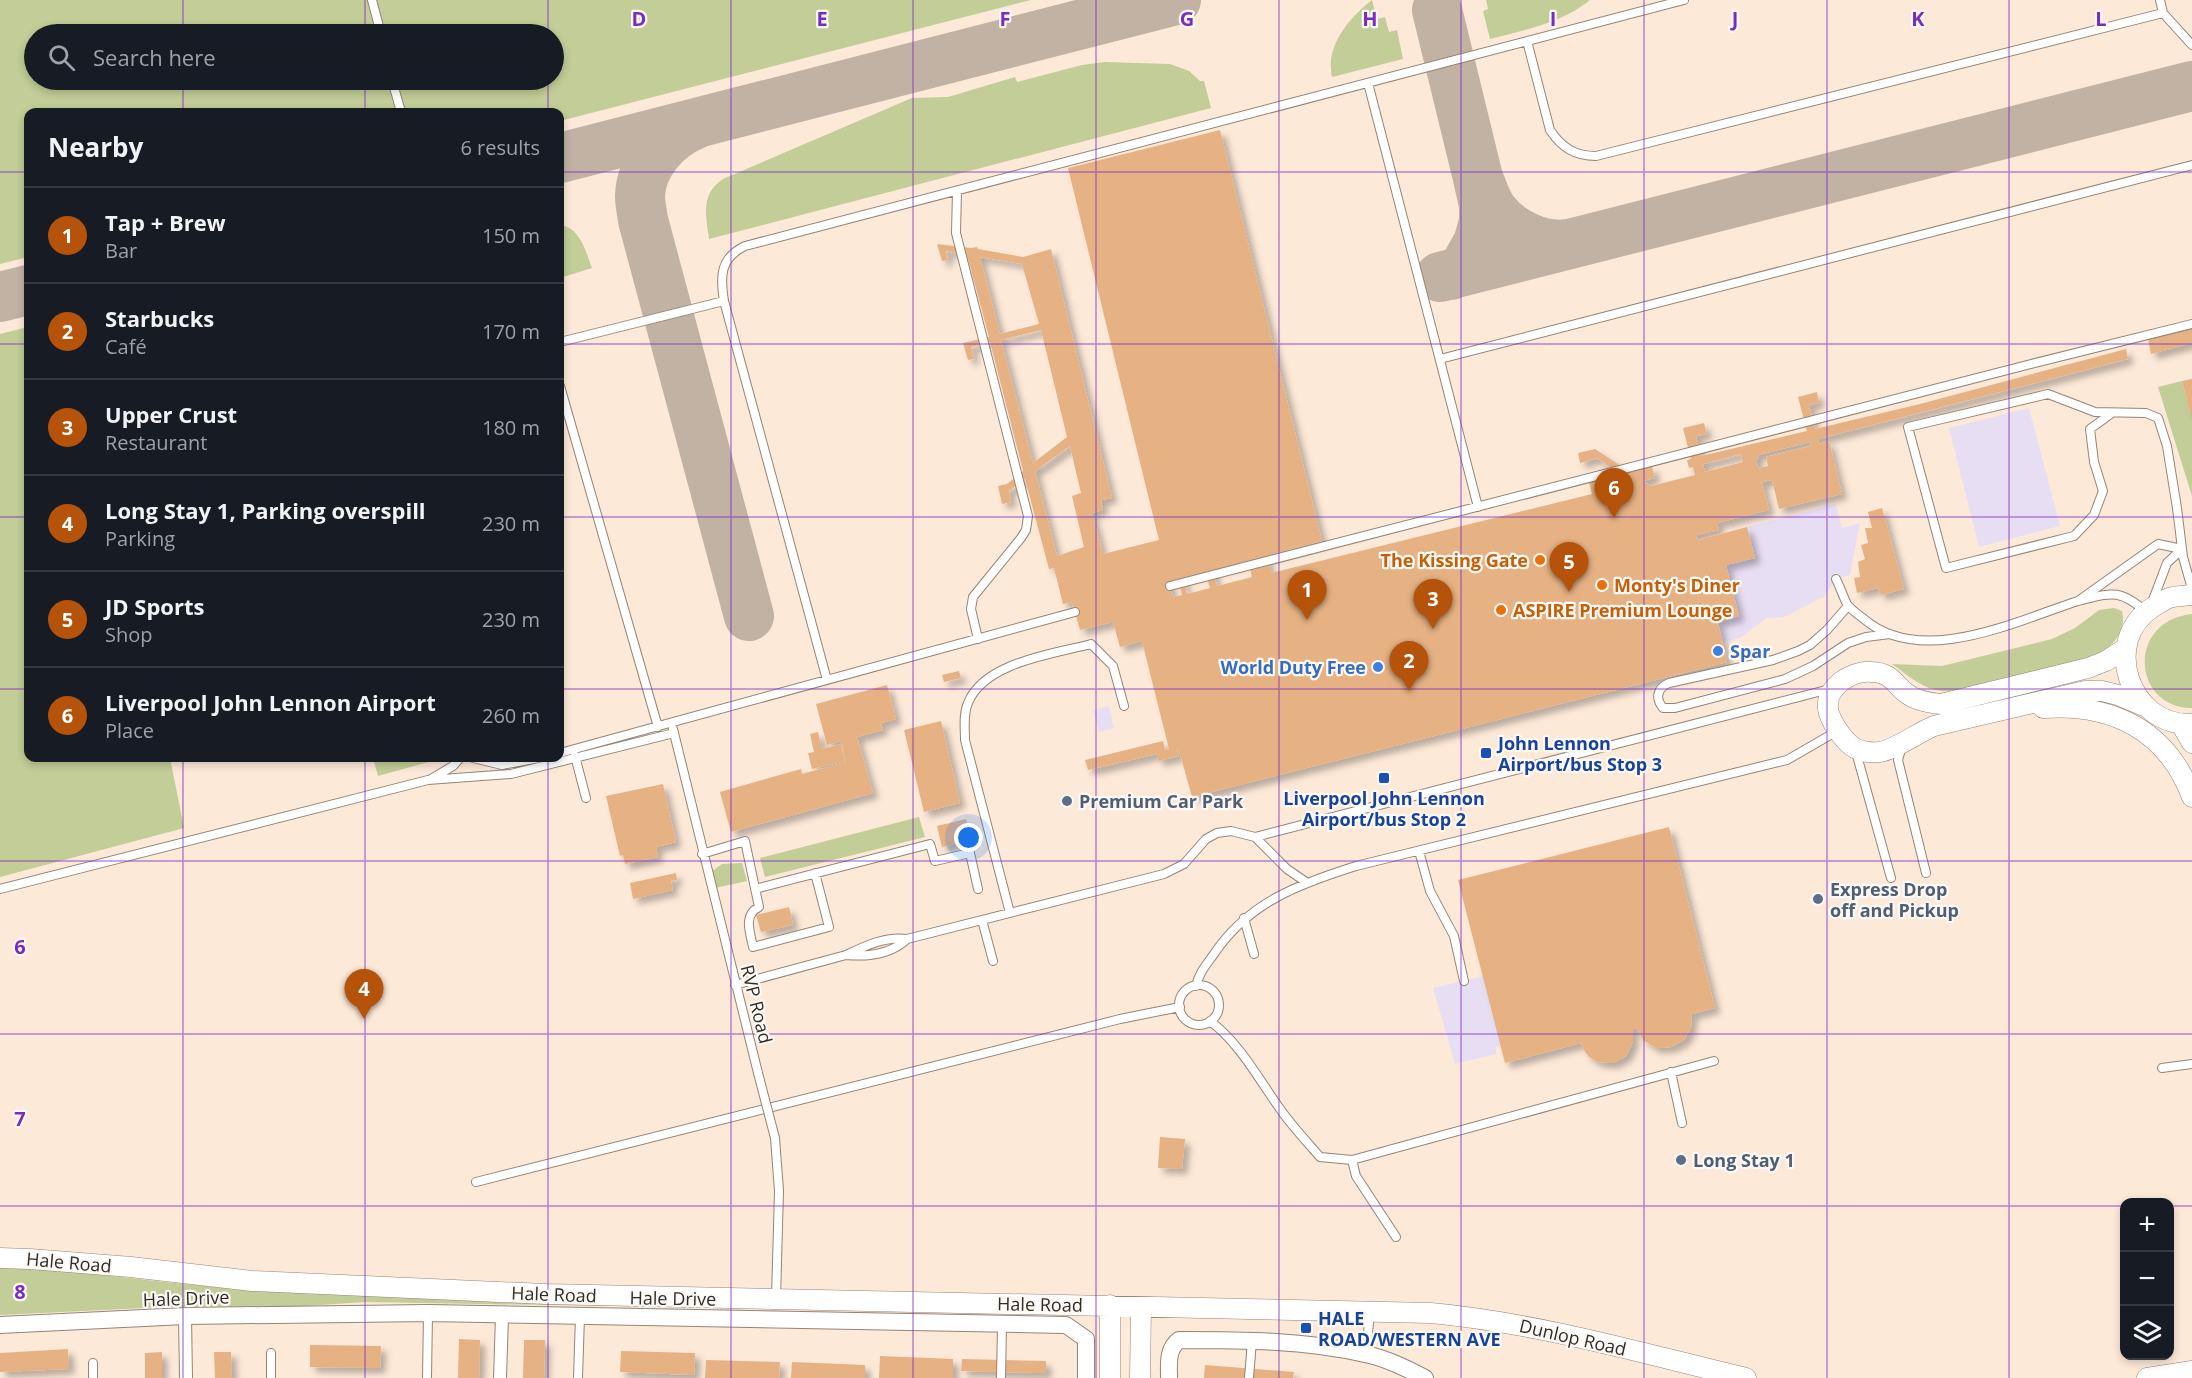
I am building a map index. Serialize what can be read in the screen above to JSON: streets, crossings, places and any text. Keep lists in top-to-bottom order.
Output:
{
  "streets": {
    "street": ["Hale Road", "Hale Drive", "Dunlop Road"],
    "lane": ["RVP Road"]
  },
  "crossings": [
    ["RVP Road", "Hale Road"],
    ["Hale Road", "Dunlop Road"]
  ],
  "places": {
    "other": [
      "The Kissing Gate",
      "Monty's Diner",
      "ASPIRE Premium Lounge",
      "Spar",
      "World Duty Free",
      "Premium Car Park",
      "Express Drop off and Pickup",
      "Long Stay 1"
    ],
    "transit": ["John Lennon Airport/bus Stop 3", "Liverpool John Lennon Airport/bus Stop 2", "HALE ROAD/WESTERN AVE"]
  },
  "page": {
    "search": "Search here",
    "heading": ["Nearby", "6 results"],
    "list": [
      {
        "mark": "1",
        "name": "Tap + Brew",
        "note": "Bar",
        "value": "150 m"
      },
      {
        "mark": "2",
        "name": "Starbucks",
        "note": "Café",
        "value": "170 m"
      },
      {
        "mark": "3",
        "name": "Upper Crust",
        "note": "Restaurant",
        "value": "180 m"
      },
      {
        "mark": "4",
        "name": "Long Stay 1, Parking overspill",
        "note": "Parking",
        "value": "230 m"
      },
      {
        "mark": "5",
        "name": "JD Sports",
        "note": "Shop",
        "value": "230 m"
      },
      {
        "mark": "6",
        "name": "Liverpool John Lennon Airport",
        "note": "Place",
        "value": "260 m"
      }
    ],
    "pins": [
      "6",
      "5",
      "1",
      "3",
      "2",
      "4"
    ],
    "map_buttons": ["+", "−"]
  },
  "grid": {
    "columns": [
      "D",
      "E",
      "F",
      "G",
      "H",
      "I",
      "J",
      "K",
      "L"
    ],
    "rows": ["6", "7", "8"]
  }
}
